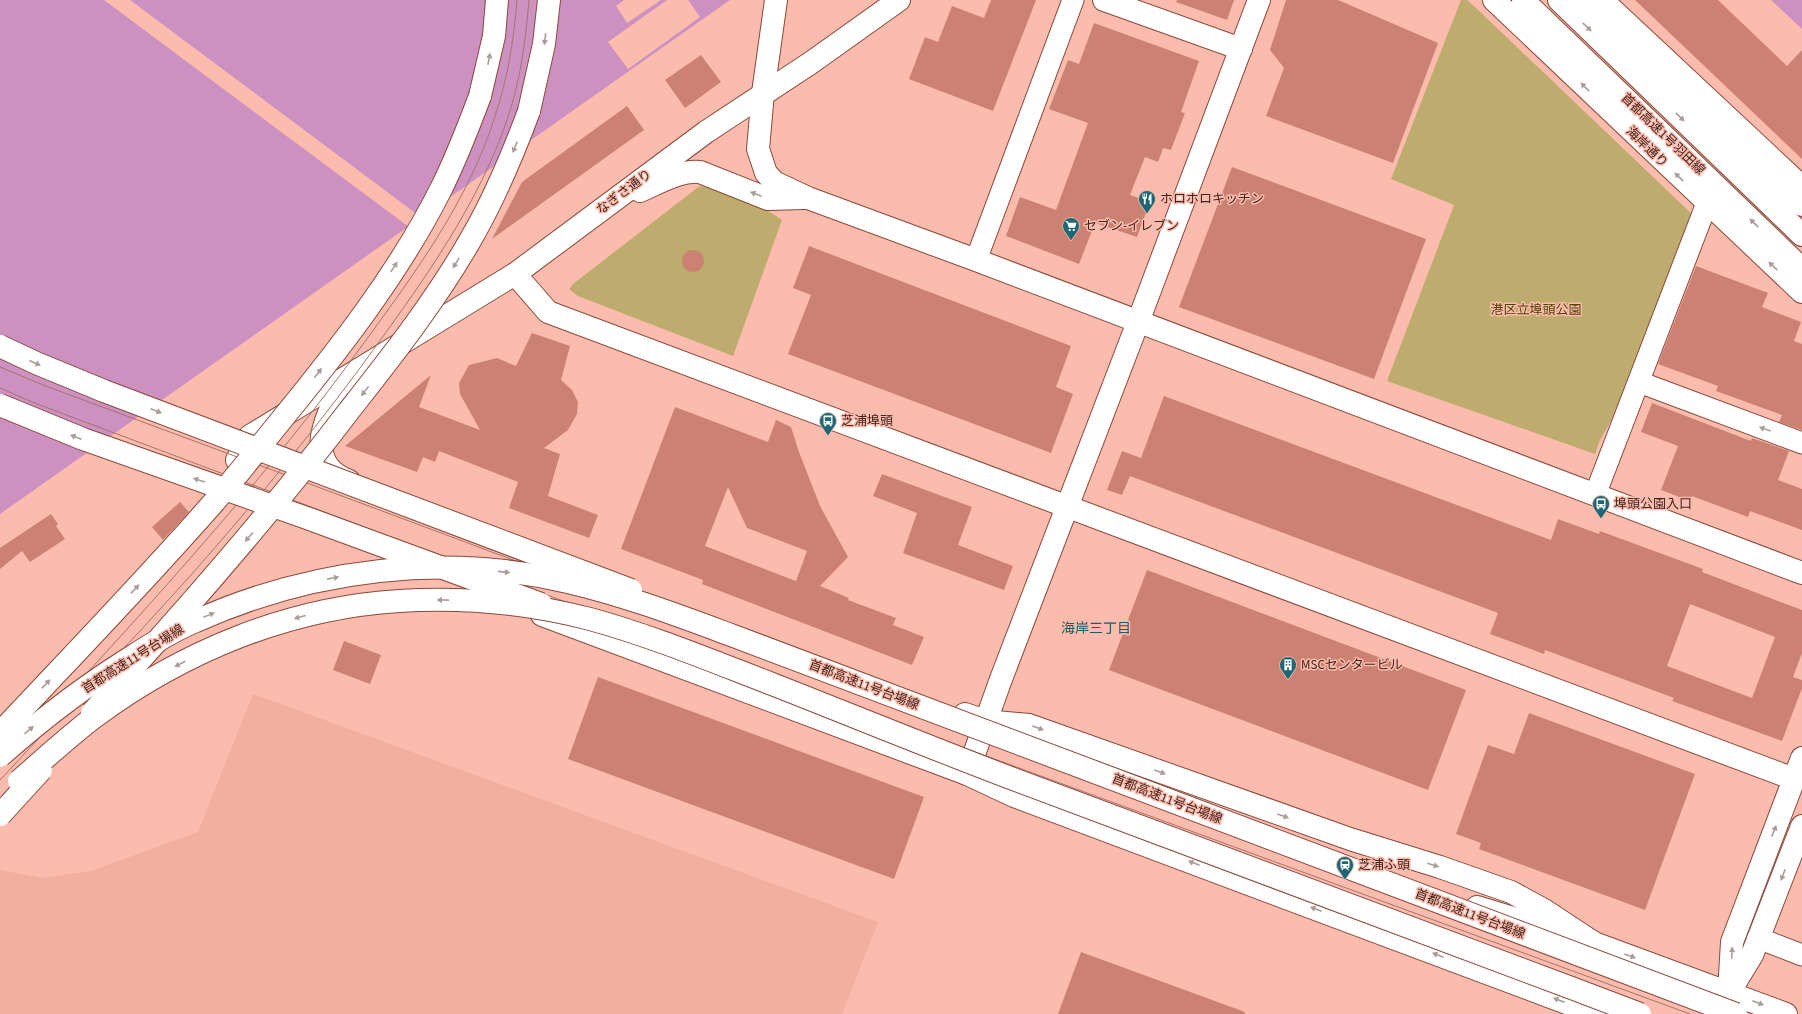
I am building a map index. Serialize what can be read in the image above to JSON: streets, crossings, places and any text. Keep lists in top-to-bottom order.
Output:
{
  "streets": {
    "main road": [
      "首都高速1号羽田線",
      "海岸通り",
      "なぎさ通り",
      "首都高速11号台場線"
    ]
  },
  "districts": ["海岸三丁目"],
  "parks": ["港区立埠頭公園"],
  "places": {
    "restaurant": ["ホロホロキッチン"],
    "supermarket": ["セブン-イレブン"],
    "bus stop": ["芝浦埠頭", "埠頭公園入口"],
    "building": ["MSCセンタービル"],
    "station": ["芝浦ふ頭"]
  }
}
